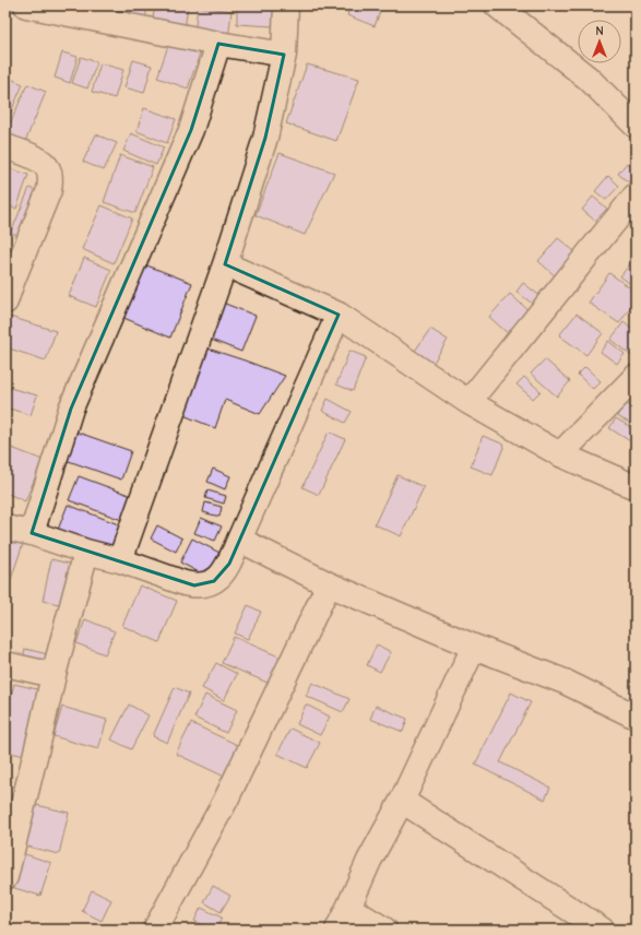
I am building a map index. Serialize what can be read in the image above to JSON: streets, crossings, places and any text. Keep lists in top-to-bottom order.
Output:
{
  "north": "top"
}
